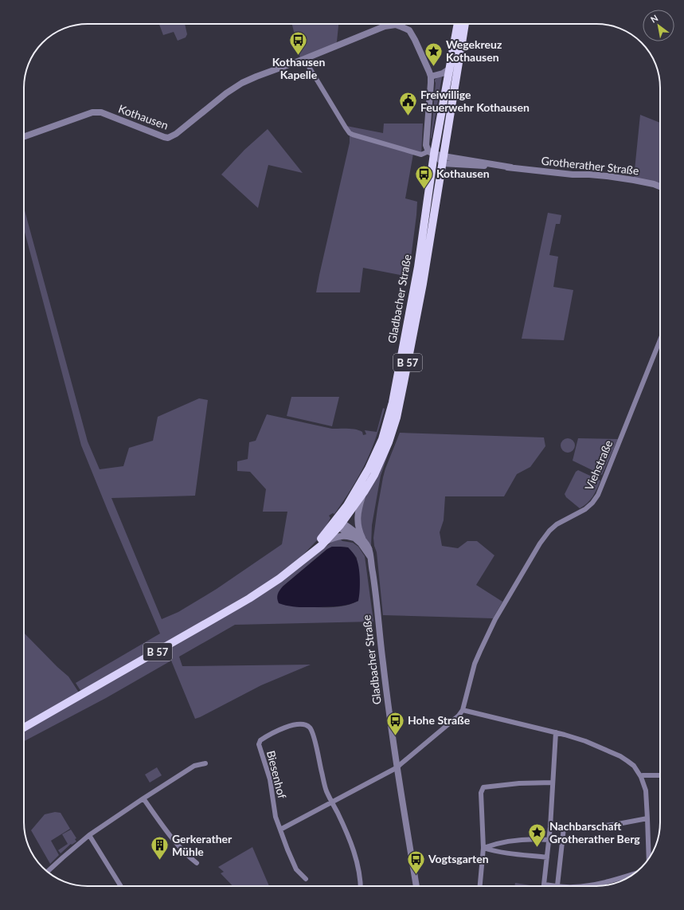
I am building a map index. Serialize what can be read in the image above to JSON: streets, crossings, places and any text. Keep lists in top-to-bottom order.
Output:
{
  "streets": {
    "main road": ["Gladbacher Straße", "B 57"],
    "street": [
      "Kothausen",
      "Grotherather Straße",
      "Viehstraße",
      "Biesenhof"
    ]
  },
  "crossings": [
    ["Kothausen", "Grotherather Straße"],
    ["Kothausen", "Gladbacher Straße"],
    ["Grotherather Straße", "Gladbacher Straße"],
    ["Gladbacher Straße", "B 57"]
  ],
  "places": {
    "bus stop": [
      "Kothausen Kapelle",
      "Kothausen",
      "Hohe Straße",
      "Vogtsgarten"
    ],
    "place": ["Wegekreuz Kothausen", "Nachbarschaft Grotherather Berg"],
    "public building": ["Freiwillige Feuerwehr Kothausen"],
    "building": ["Gerkerather Mühle"]
  },
  "north": "top left"
}
